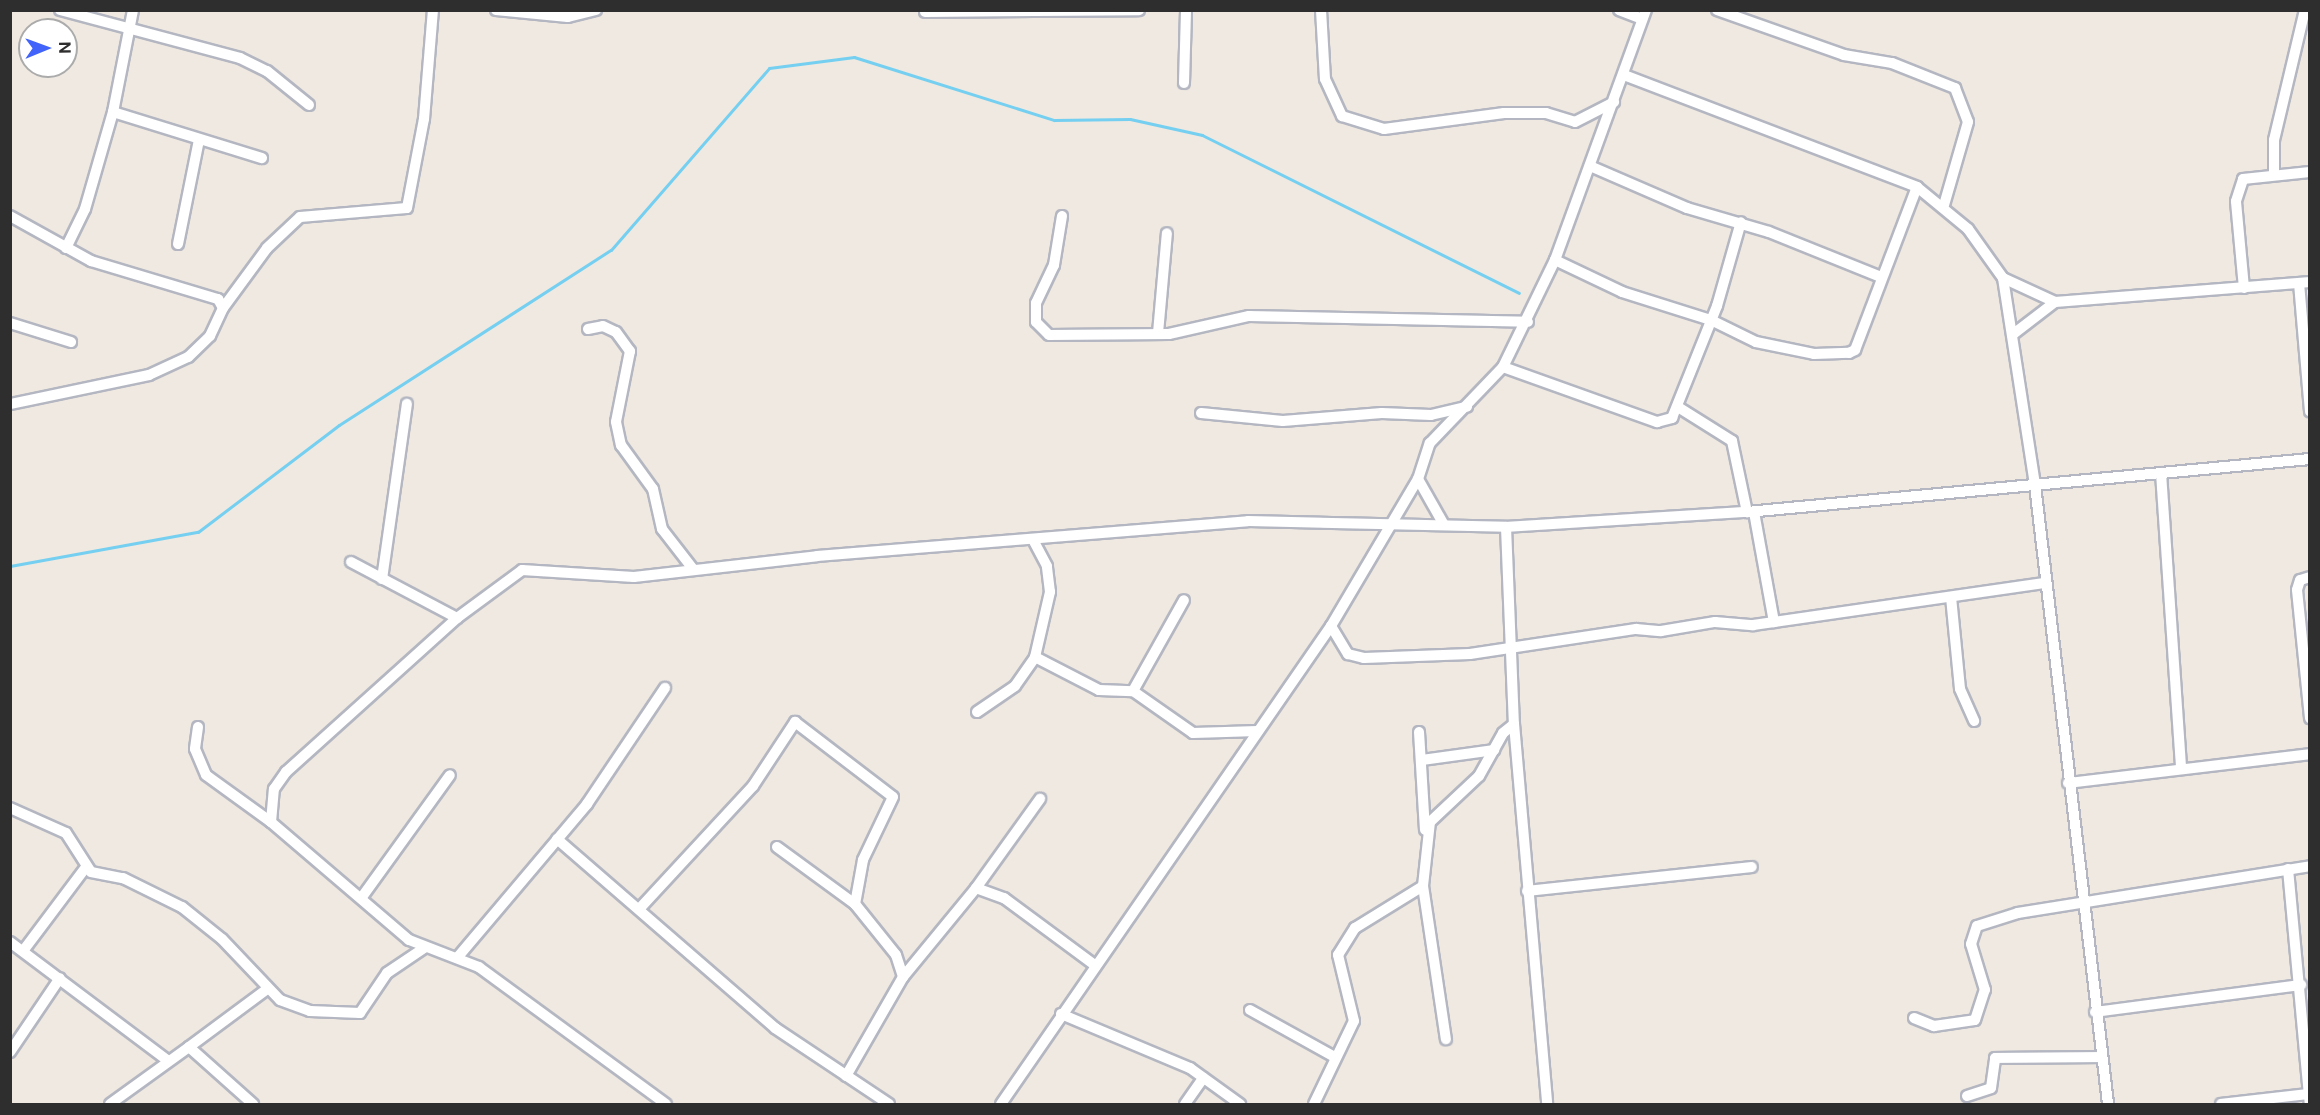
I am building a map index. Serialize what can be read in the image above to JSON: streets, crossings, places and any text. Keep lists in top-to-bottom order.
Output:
{
  "north": "right"
}
